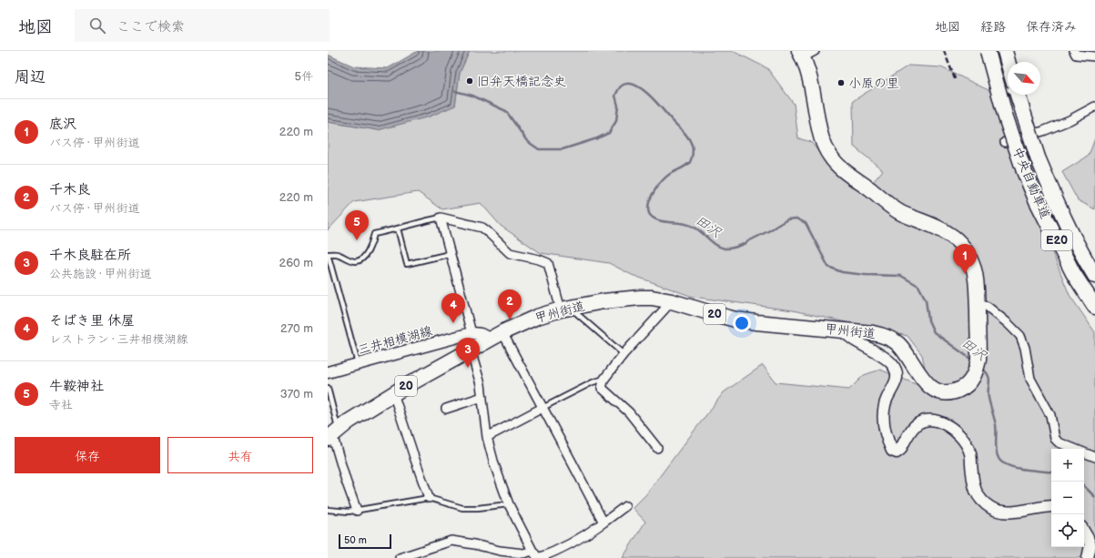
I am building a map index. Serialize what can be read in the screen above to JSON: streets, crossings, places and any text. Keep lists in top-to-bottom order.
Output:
{
  "streets": {
    "highway": [
      "中央自動車道",
      "E20",
      "甲州街道",
      "20"
    ],
    "main road": ["三井相模湖線"]
  },
  "water": ["田沢"],
  "places": ["旧弁天橋記念史", "小原の里"],
  "scale_bar": "50 m",
  "north": "bottom right",
  "page": {
    "header": "地図",
    "search": "ここで検索",
    "nav": ["地図", "経路", "保存済み"],
    "heading": ["周辺", "5件"],
    "list": [
      {
        "mark": "1",
        "name": "底沢",
        "note": "バス停 · 甲州街道",
        "value": "220 m"
      },
      {
        "mark": "2",
        "name": "千木良",
        "note": "バス停 · 甲州街道",
        "value": "220 m"
      },
      {
        "mark": "3",
        "name": "千木良駐在所",
        "note": "公共施設 · 甲州街道",
        "value": "260 m"
      },
      {
        "mark": "4",
        "name": "そばき里 休屋",
        "note": "レストラン · 三井相模湖線",
        "value": "270 m"
      },
      {
        "mark": "5",
        "name": "牛鞍神社",
        "note": "寺社",
        "value": "370 m"
      }
    ],
    "pins": [
      "5",
      "1",
      "2",
      "4",
      "3"
    ],
    "buttons": ["保存", "共有"],
    "map_buttons": ["+", "−"],
    "scale": "50 m"
  }
}
